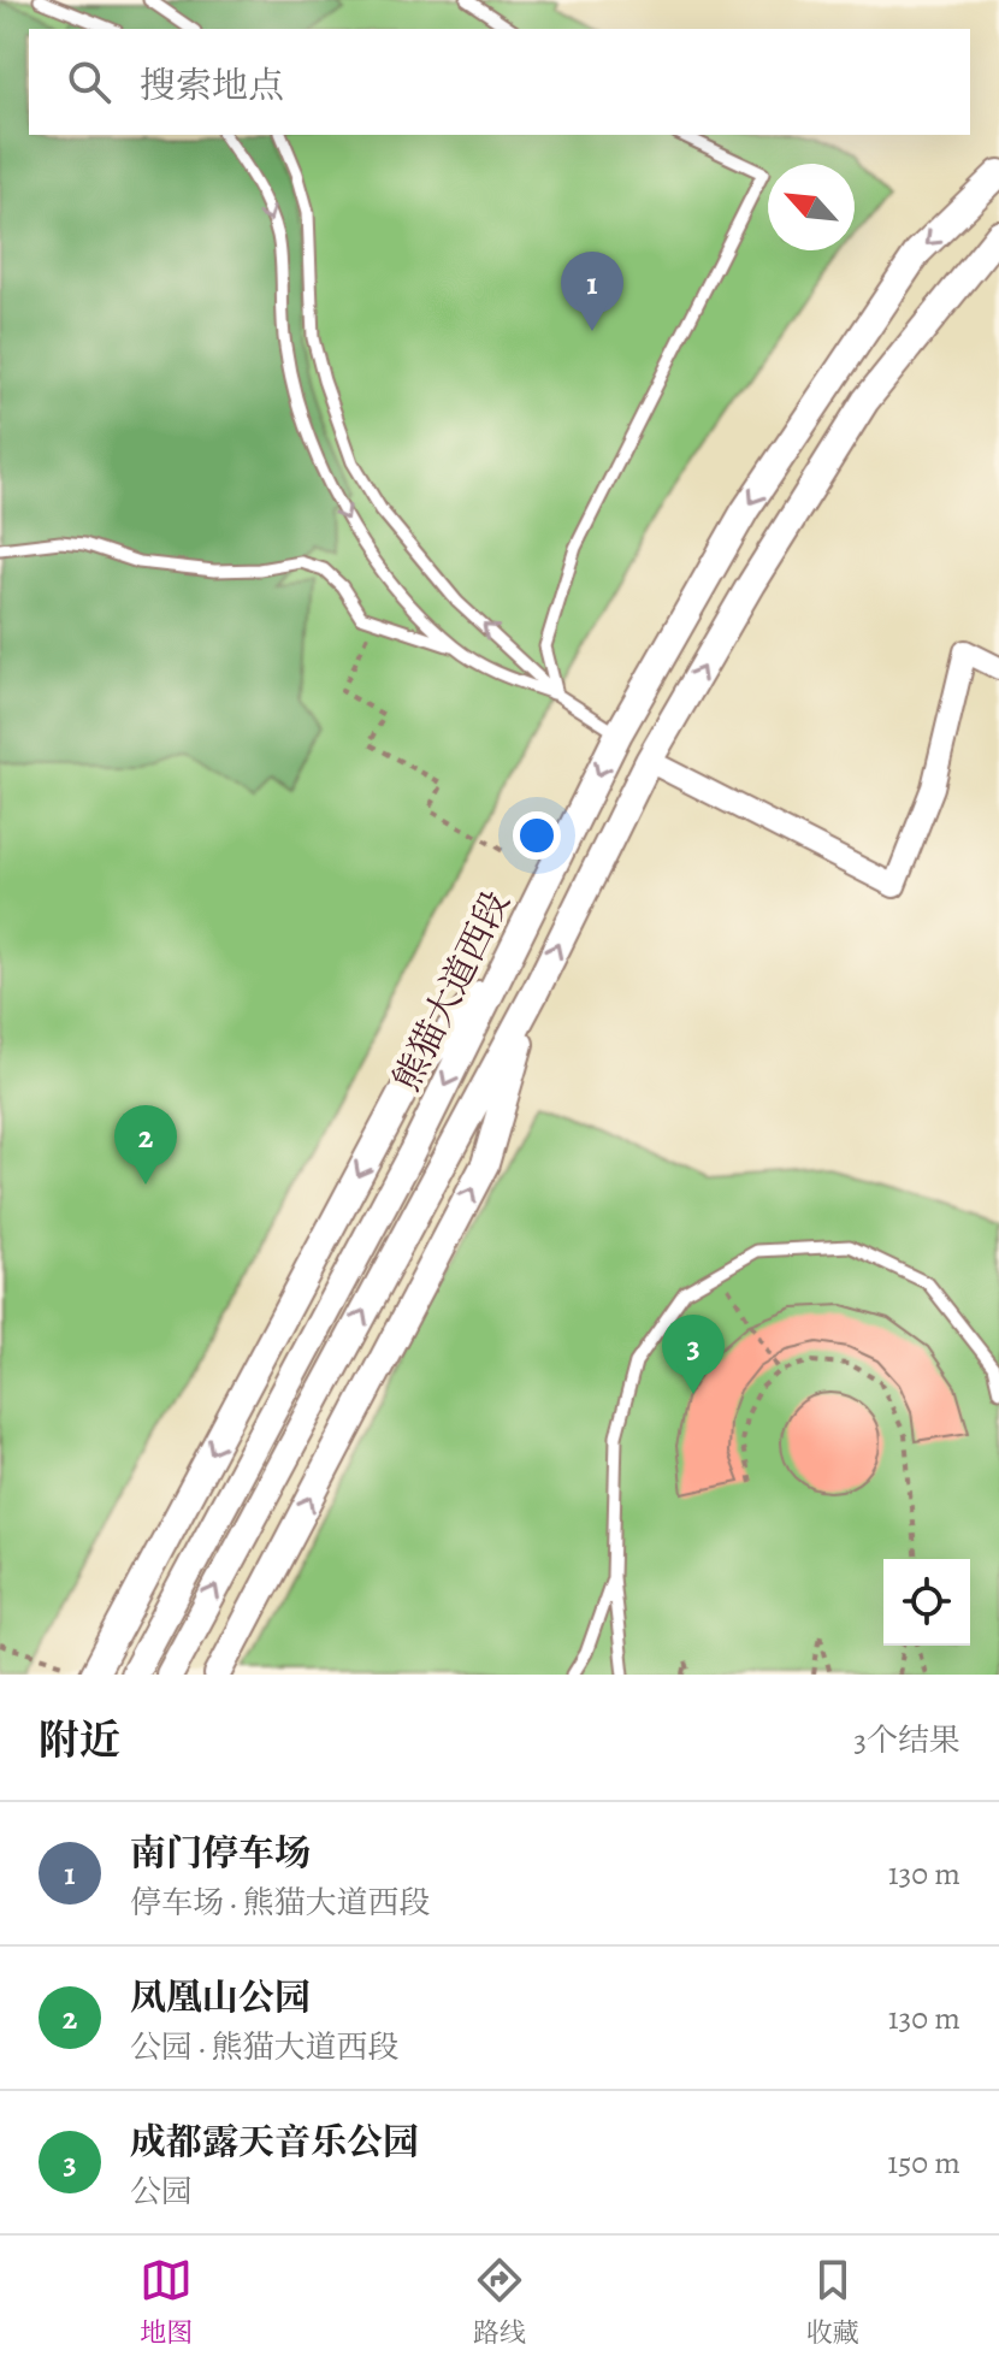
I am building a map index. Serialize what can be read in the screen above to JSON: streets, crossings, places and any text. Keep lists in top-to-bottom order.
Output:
{
  "streets": {
    "street": ["熊猫大道西段"]
  },
  "north": "top left",
  "page": {
    "search": "搜索地点",
    "pins": ["1", "2", "3"],
    "heading": ["附近", "3个结果"],
    "list": [
      {
        "mark": "1",
        "name": "南门停车场",
        "note": "停车场 · 熊猫大道西段",
        "value": "130 m"
      },
      {
        "mark": "2",
        "name": "凤凰山公园",
        "note": "公园 · 熊猫大道西段",
        "value": "130 m"
      },
      {
        "mark": "3",
        "name": "成都露天音乐公园",
        "note": "公园",
        "value": "150 m"
      }
    ],
    "nav": ["地图", "路线", "收藏"]
  }
}
